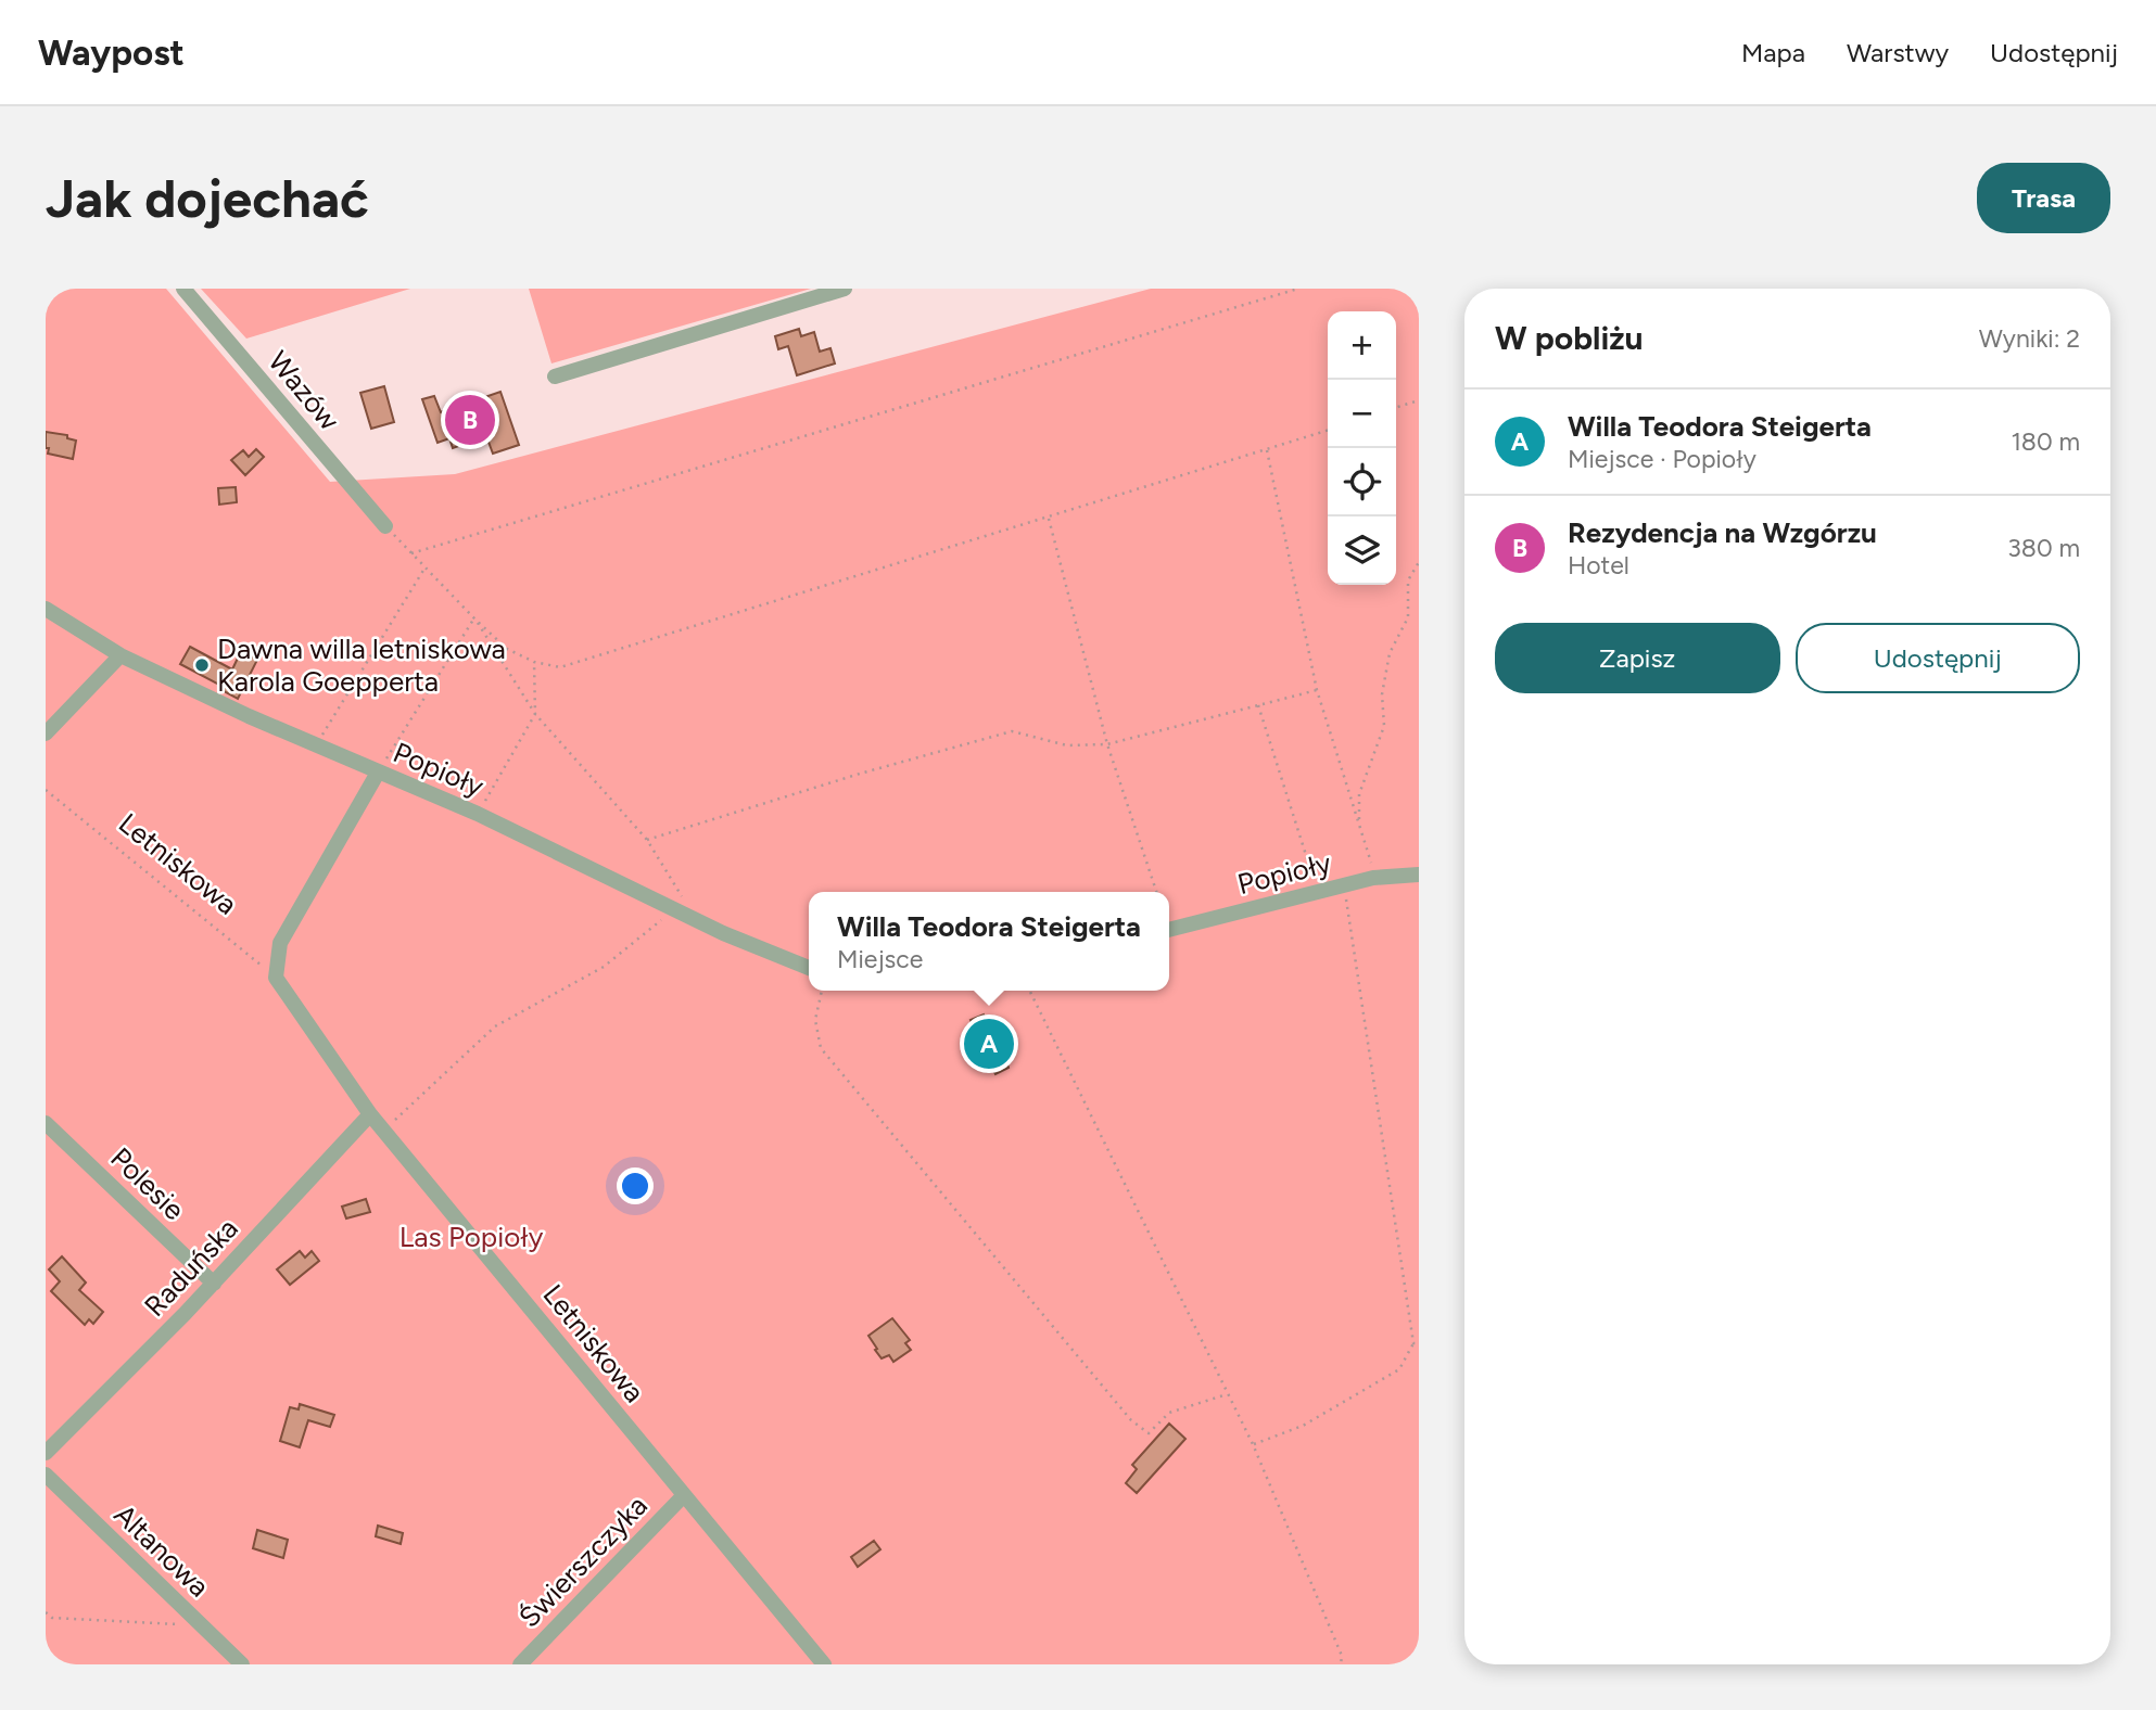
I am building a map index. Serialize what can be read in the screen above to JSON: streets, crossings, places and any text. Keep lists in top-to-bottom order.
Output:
{
  "streets": {
    "street": [
      "Wazów",
      "Popioły",
      "Letniskowa",
      "Polesie",
      "Raduńska",
      "Altanowa",
      "Świerszczyka"
    ]
  },
  "crossings": [
    ["Letniskowa", "Raduńska"],
    ["Letniskowa", "Świerszczyka"],
    ["Polesie", "Raduńska"]
  ],
  "parks": ["Las Popioły"],
  "places": ["Dawna willa letniskowa Karola Goepperta"],
  "page": {
    "header": "Waypost",
    "nav": ["Mapa", "Warstwy", "Udostępnij"],
    "buttons": [
      "Trasa",
      ["Zapisz", "Udostępnij"]
    ],
    "title": "Jak dojechać",
    "heading": ["W pobliżu", "Wyniki: 2"],
    "map_buttons": ["+", "−"],
    "list": [
      {
        "mark": "A",
        "name": "Willa Teodora Steigerta",
        "note": "Miejsce · Popioły",
        "value": "180 m"
      },
      {
        "mark": "B",
        "name": "Rezydencja na Wzgórzu",
        "note": "Hotel",
        "value": "380 m"
      }
    ],
    "pins": ["B", "A"],
    "popup": ["Willa Teodora Steigerta", "Miejsce"]
  }
}
